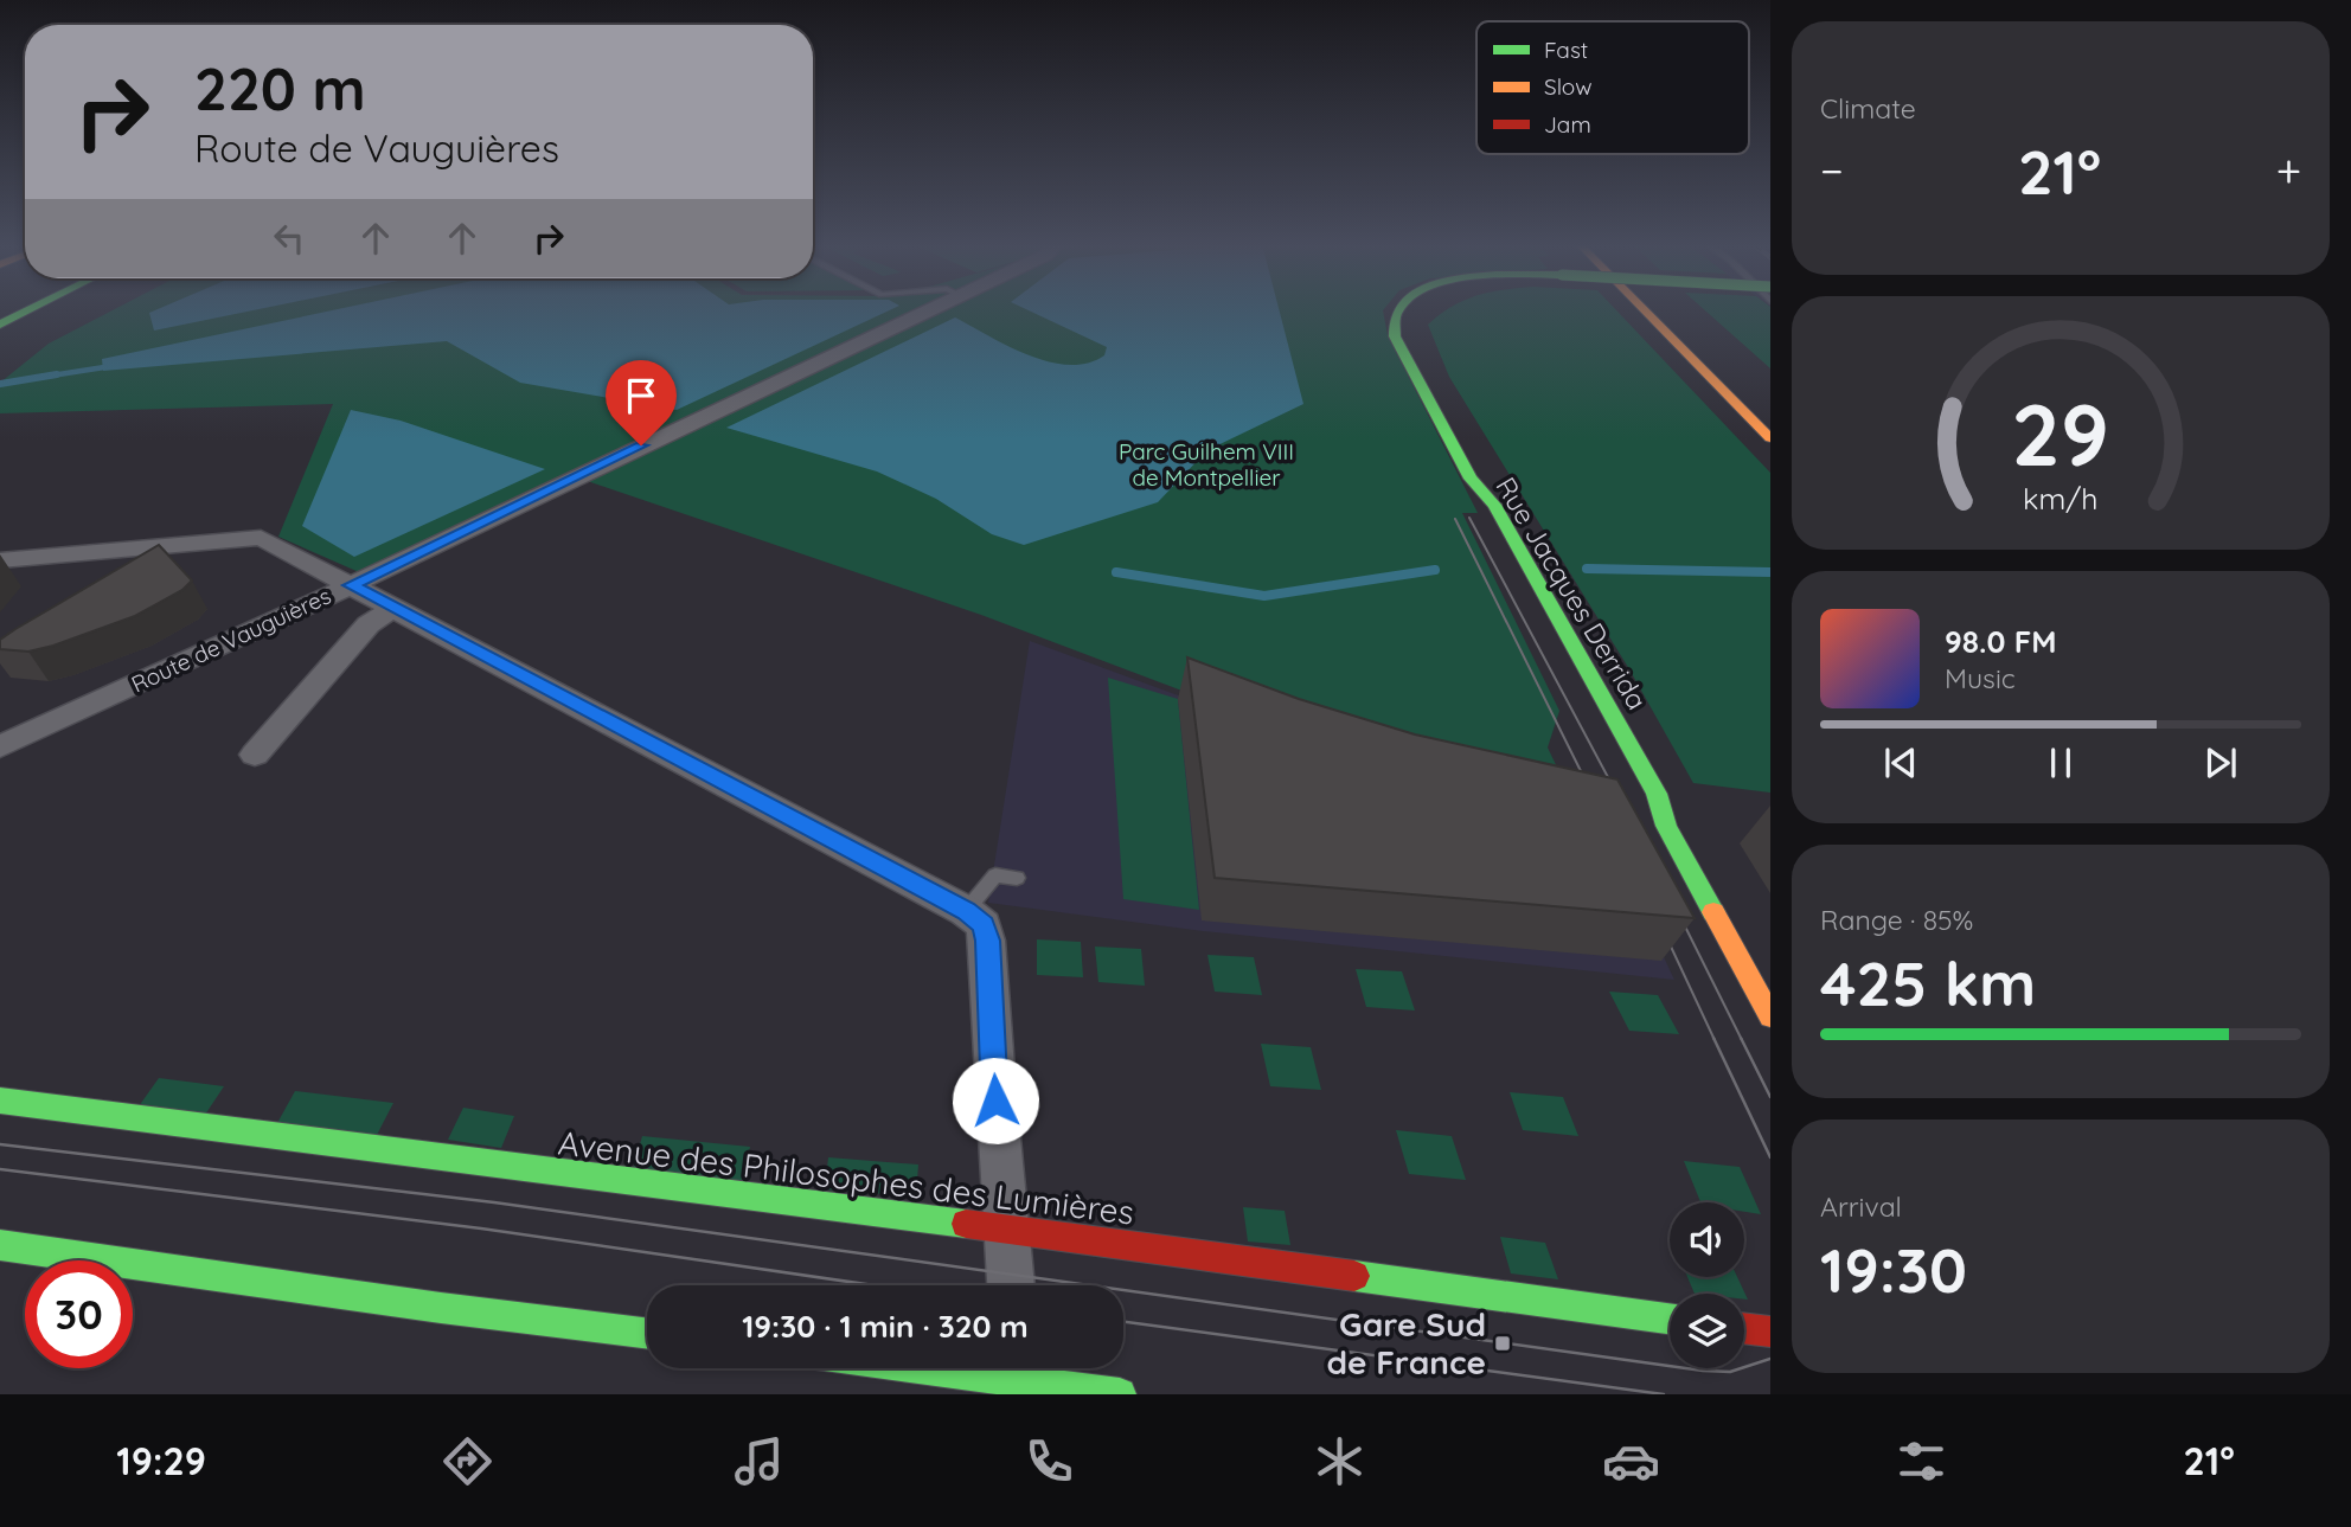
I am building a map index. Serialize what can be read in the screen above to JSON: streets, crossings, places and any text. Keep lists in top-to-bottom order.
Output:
{
  "streets": {
    "main road": ["Rue Jacques Derrida", "Avenue des Philosophes des Lumières"],
    "street": ["Route de Vauguières"]
  },
  "parks": ["Parc Guilhem VIII de Montpellier"],
  "places": {
    "transit": ["Gare Sud de France"]
  },
  "legend": ["Fast", "Slow", "Jam"],
  "page": {
    "tile": [
      "Climate",
      ["Range · 85%", "425 km"],
      ["Arrival", "19:30"]
    ],
    "turn": ["220 m", "Route de Vauguières"],
    "heat": ["−", "21°", "+"],
    "song": ["98.0 FM", "Music"],
    "limit": "30",
    "trip": "19:30 · 1 min · 320 m",
    "tabs": ["19:29", "21°"],
    "gauge": ["29", "km/h"]
  }
}
